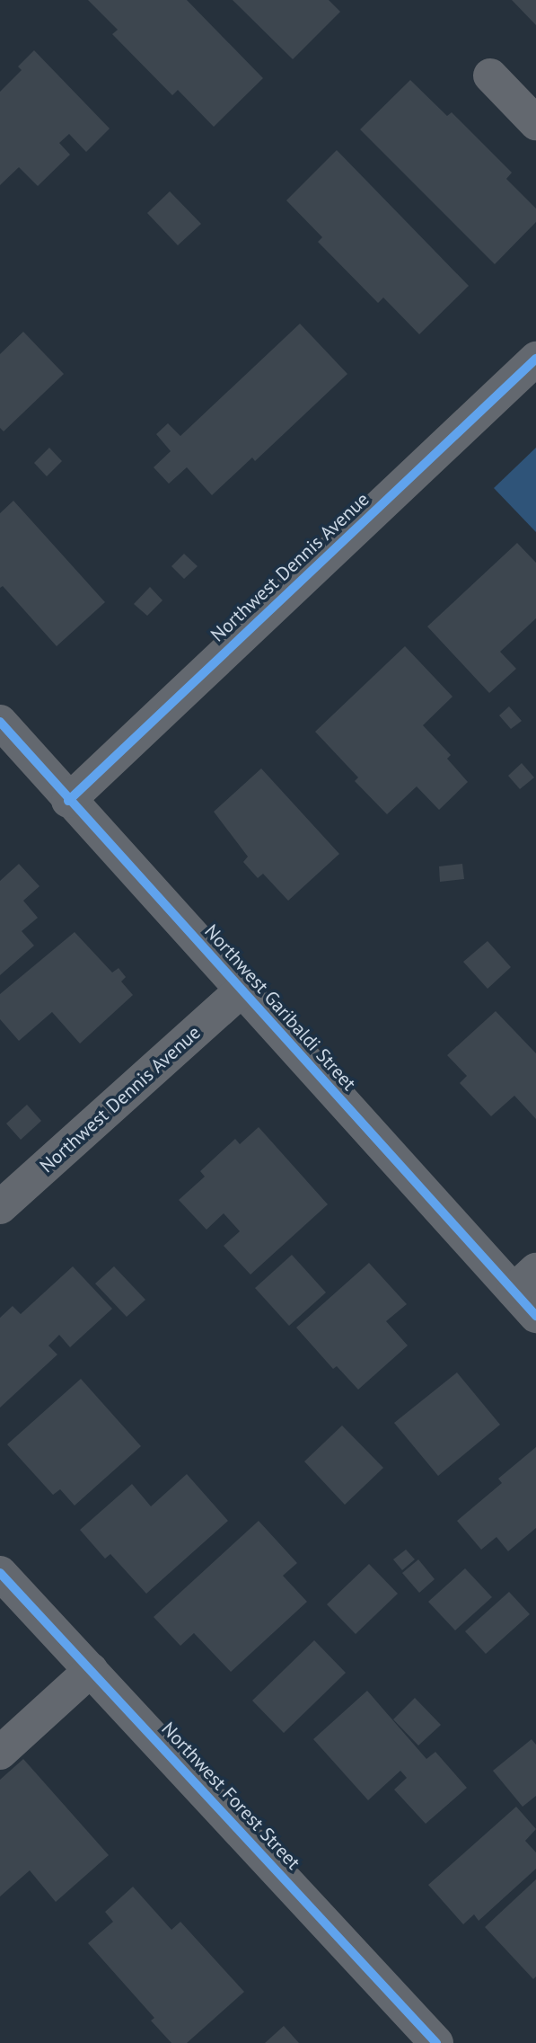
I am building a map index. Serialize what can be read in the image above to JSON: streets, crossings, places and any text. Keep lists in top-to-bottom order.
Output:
{
  "streets": {
    "street": ["Northwest Dennis Avenue", "Northwest Garibaldi Street", "Northwest Forest Street"]
  },
  "crossings": [
    ["Northwest Dennis Avenue", "Northwest Garibaldi Street"]
  ]
}
